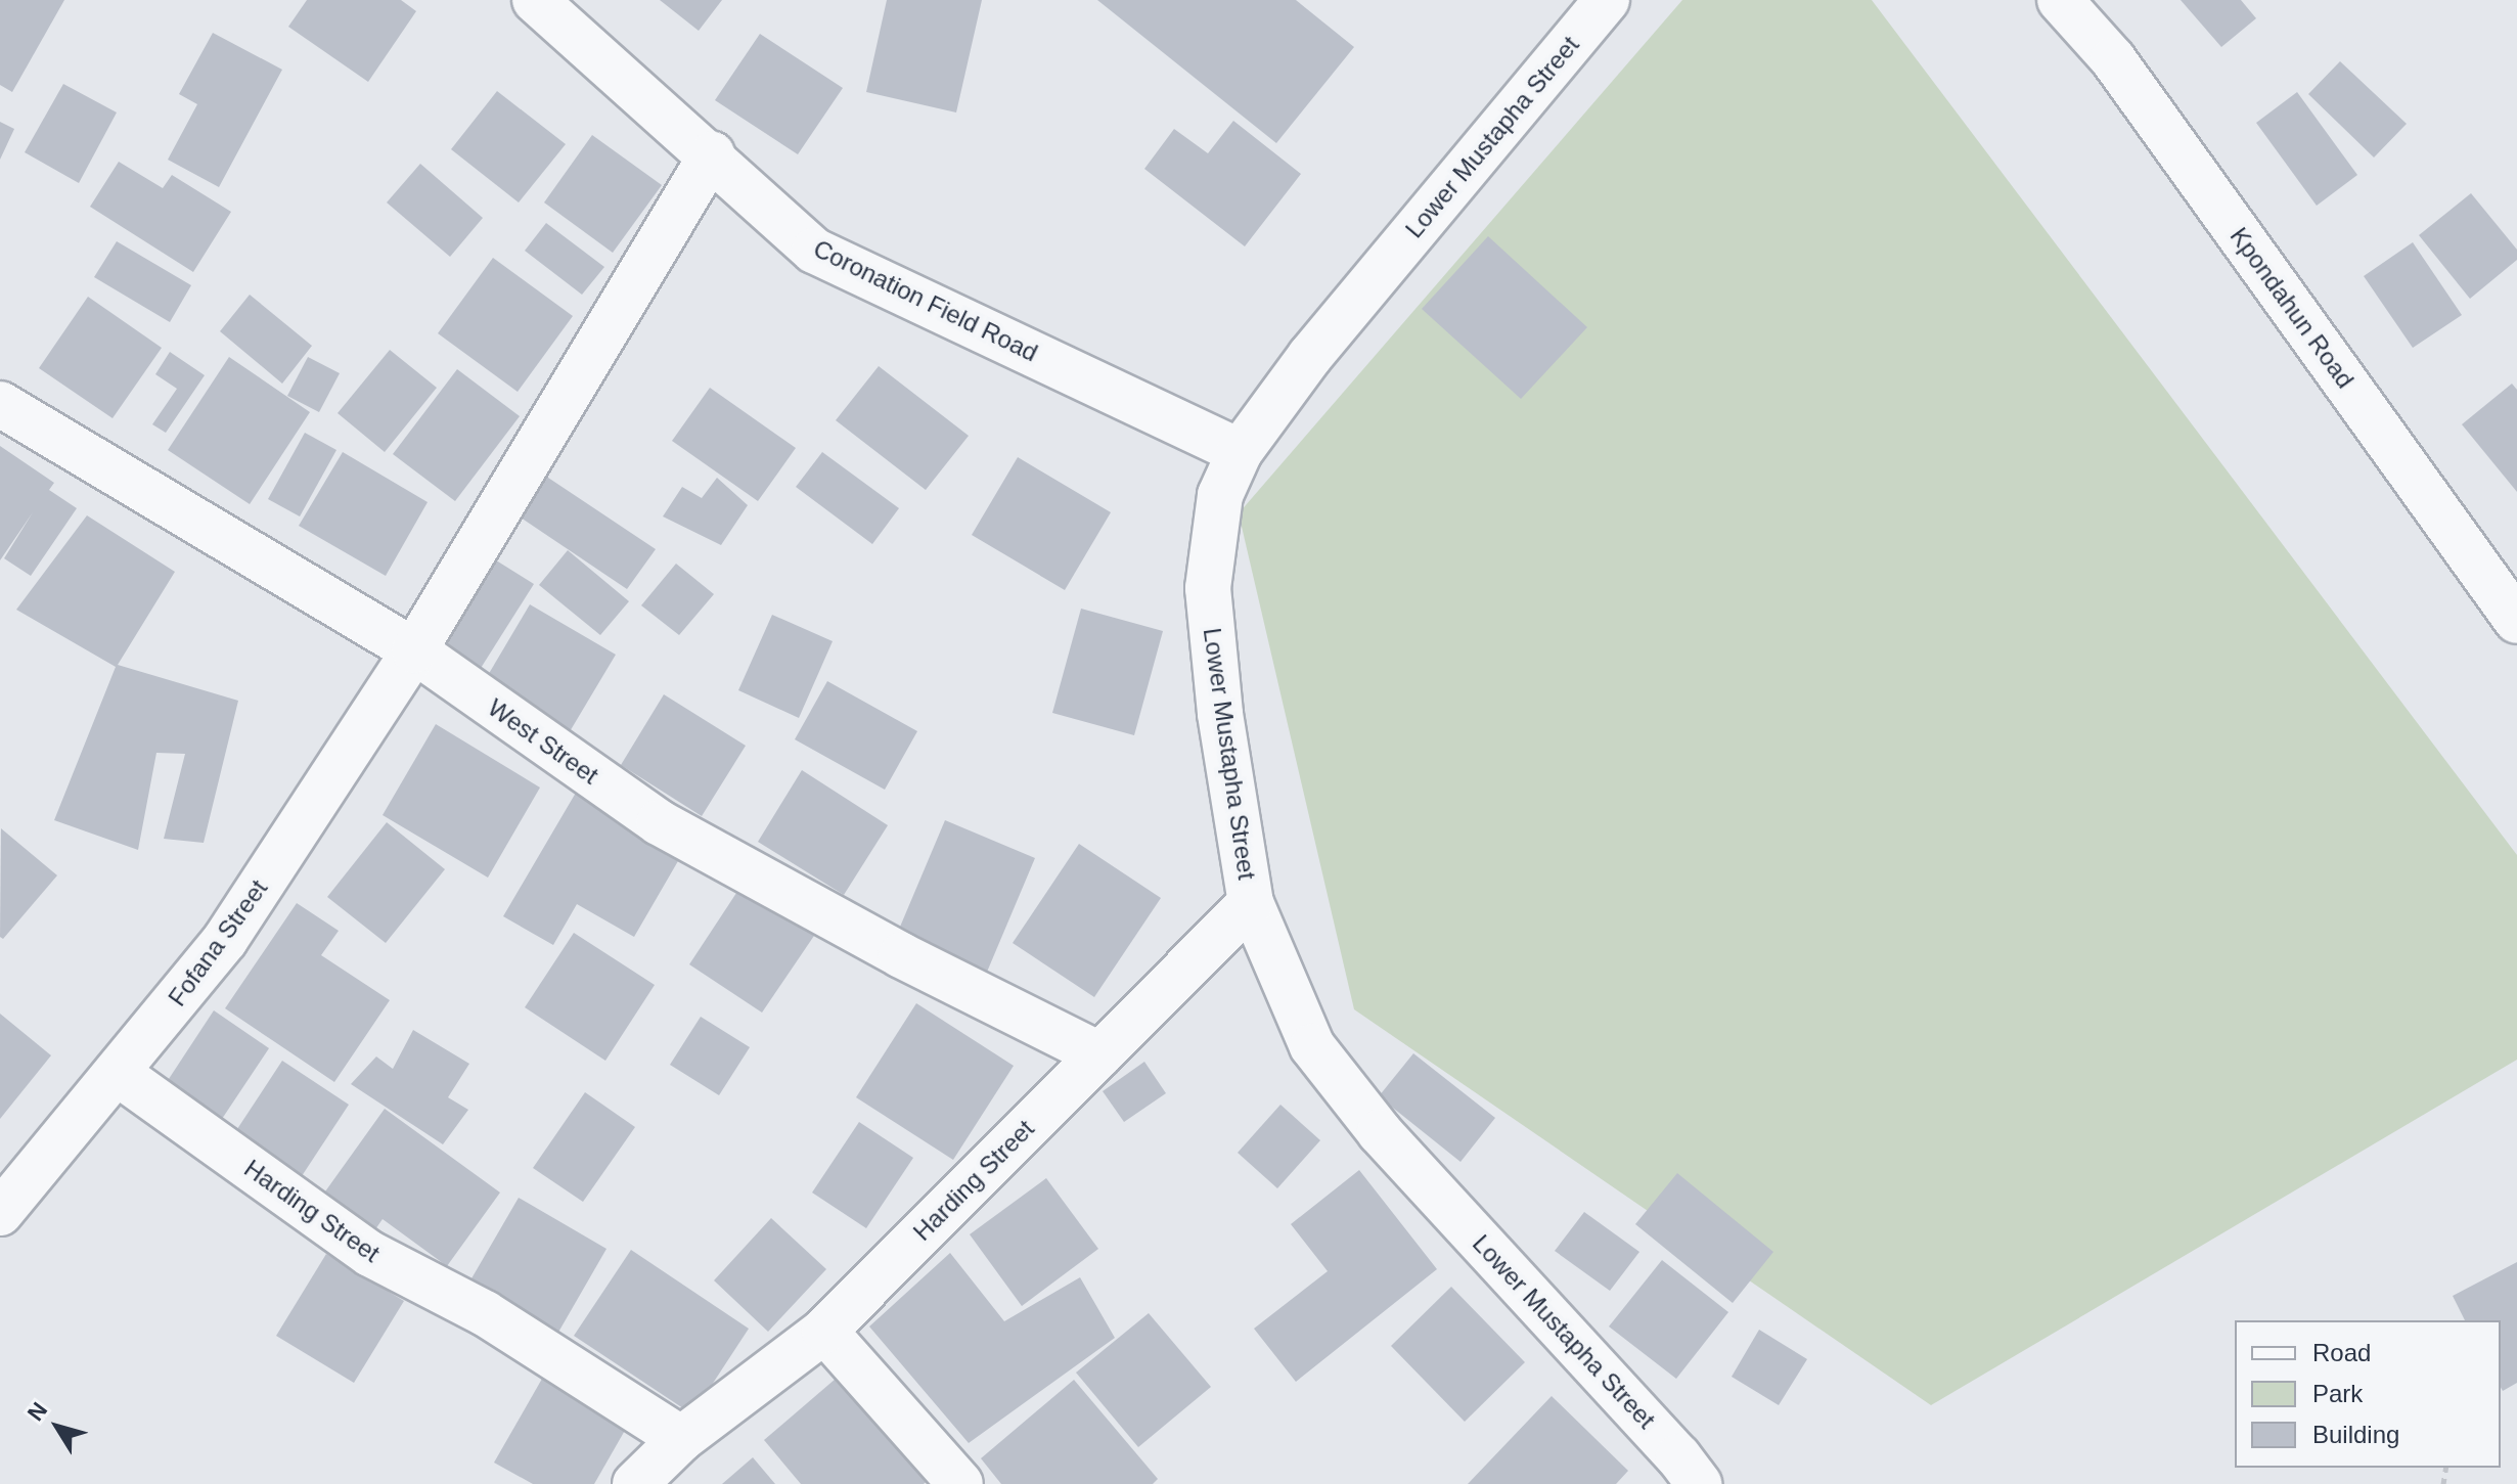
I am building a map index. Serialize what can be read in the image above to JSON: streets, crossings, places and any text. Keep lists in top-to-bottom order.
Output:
{
  "streets": {
    "street": [
      "Lower Mustapha Street",
      "Coronation Field Road",
      "Kpondahun Road",
      "West Street",
      "Fofana Street",
      "Harding Street"
    ]
  },
  "crossings": [
    ["Lower Mustapha Street", "Coronation Field Road"],
    ["Lower Mustapha Street", "Harding Street"],
    ["Coronation Field Road", "Fofana Street"],
    ["West Street", "Fofana Street"],
    ["West Street", "Harding Street"],
    ["Fofana Street", "Harding Street"]
  ],
  "legend": ["Road", "Park", "Building"],
  "north": "top left"
}
